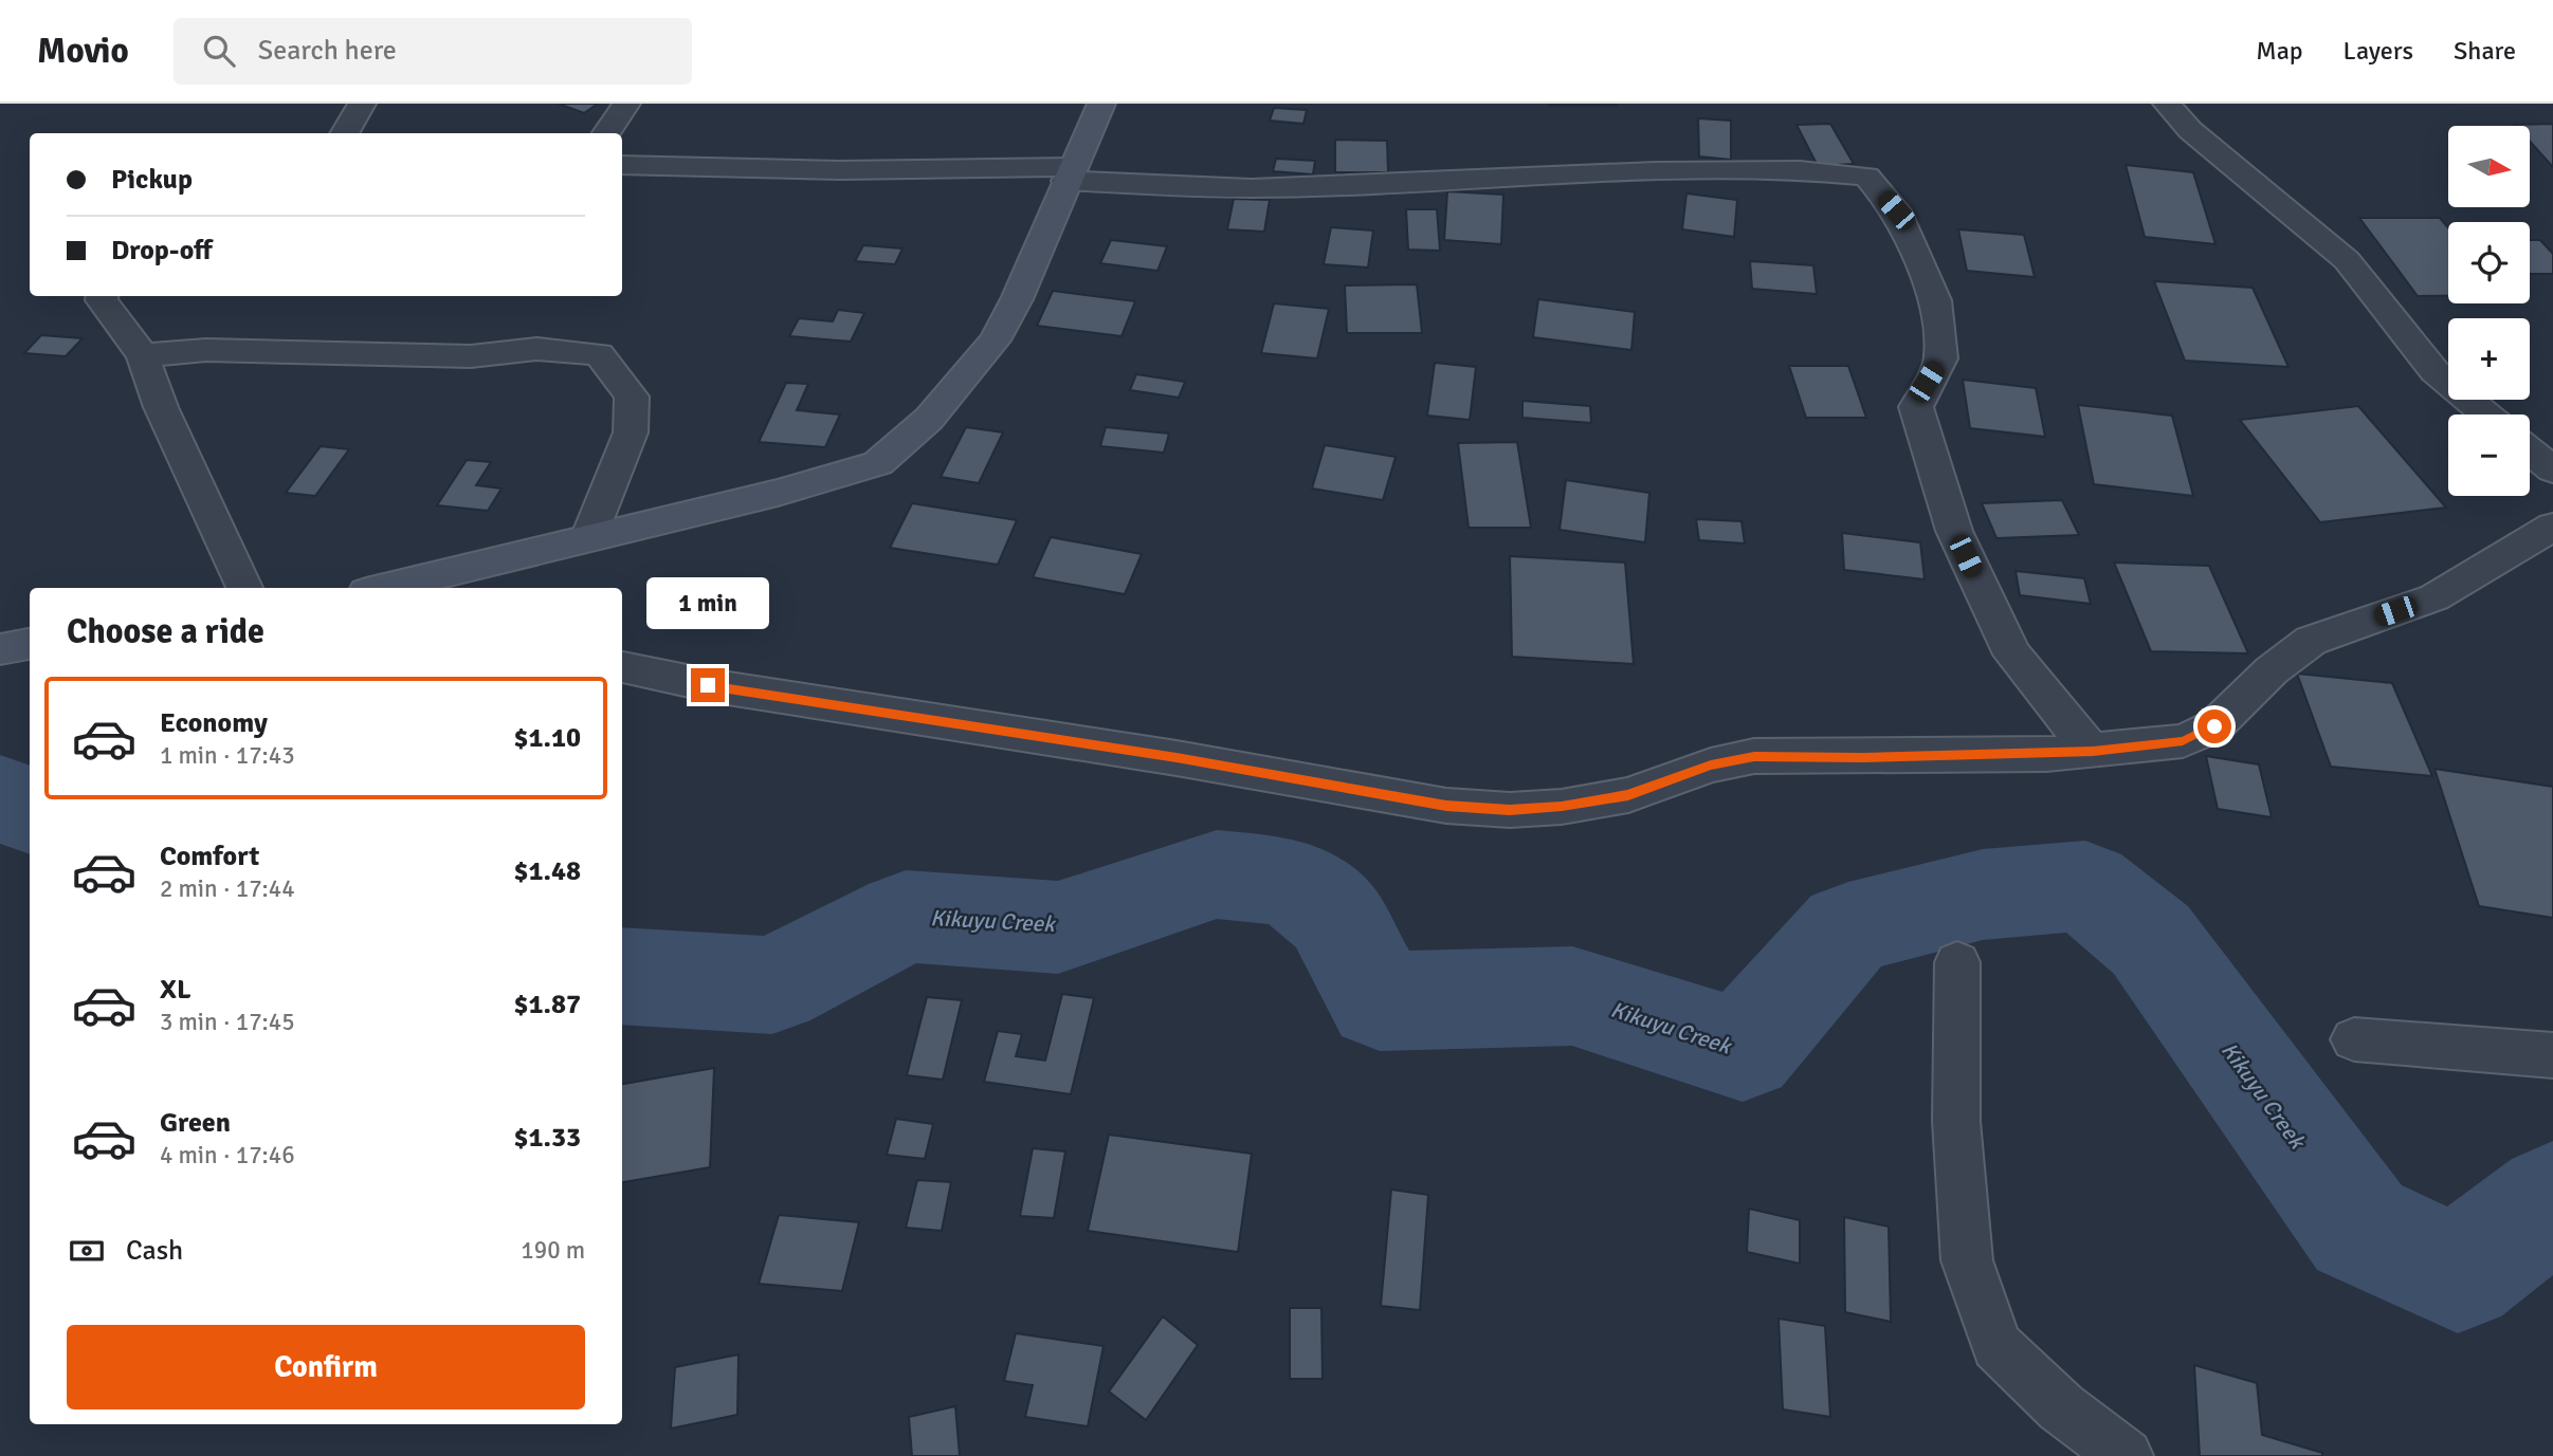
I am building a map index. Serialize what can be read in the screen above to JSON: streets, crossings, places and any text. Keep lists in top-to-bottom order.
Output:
{
  "water": ["Kikuyu Creek"],
  "north": "right",
  "page": {
    "header": "Movio",
    "search": "Search here",
    "nav": ["Map", "Layers", "Share"],
    "map_buttons": ["+", "−"],
    "banner": ["Pickup", "Drop-off"],
    "bubble": "1 min",
    "heading": "Choose a ride",
    "list": [
      {
        "name": "Economy",
        "note": "1 min · 17:43",
        "value": "$1.10"
      },
      {
        "name": "Comfort",
        "note": "2 min · 17:44",
        "value": "$1.48"
      },
      {
        "name": "XL",
        "note": "3 min · 17:45",
        "value": "$1.87"
      },
      {
        "name": "Green",
        "note": "4 min · 17:46",
        "value": "$1.33"
      }
    ],
    "pay": ["Cash", "190 m"],
    "buttons": "Confirm"
  }
}
